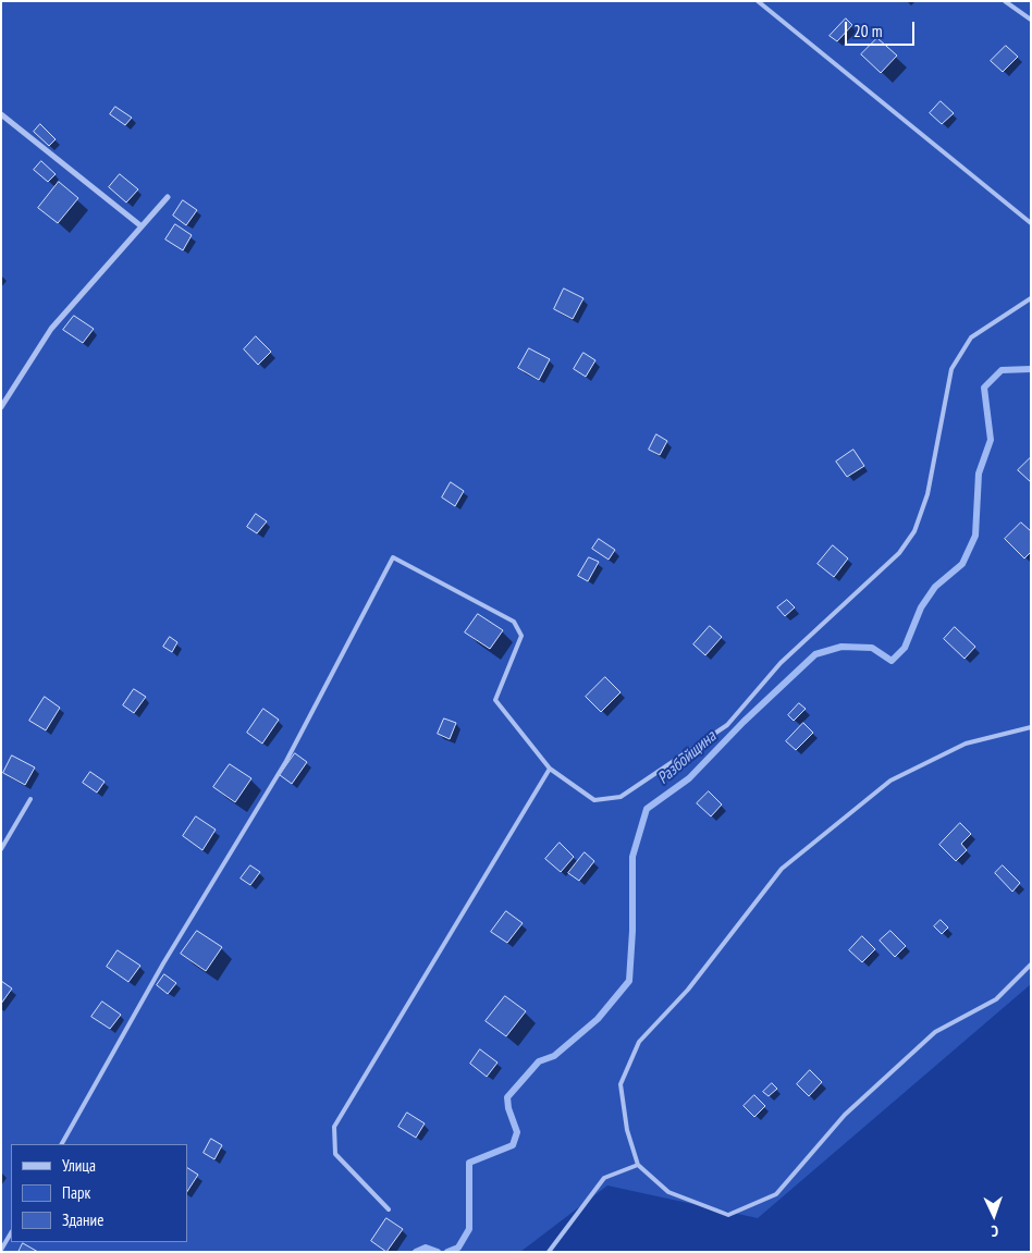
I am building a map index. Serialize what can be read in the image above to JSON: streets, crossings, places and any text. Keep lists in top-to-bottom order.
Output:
{
  "water": ["Разбойщина"],
  "legend": ["Улица", "Парк", "Здание"],
  "scale_bar": "20 m",
  "north": "bottom"
}
